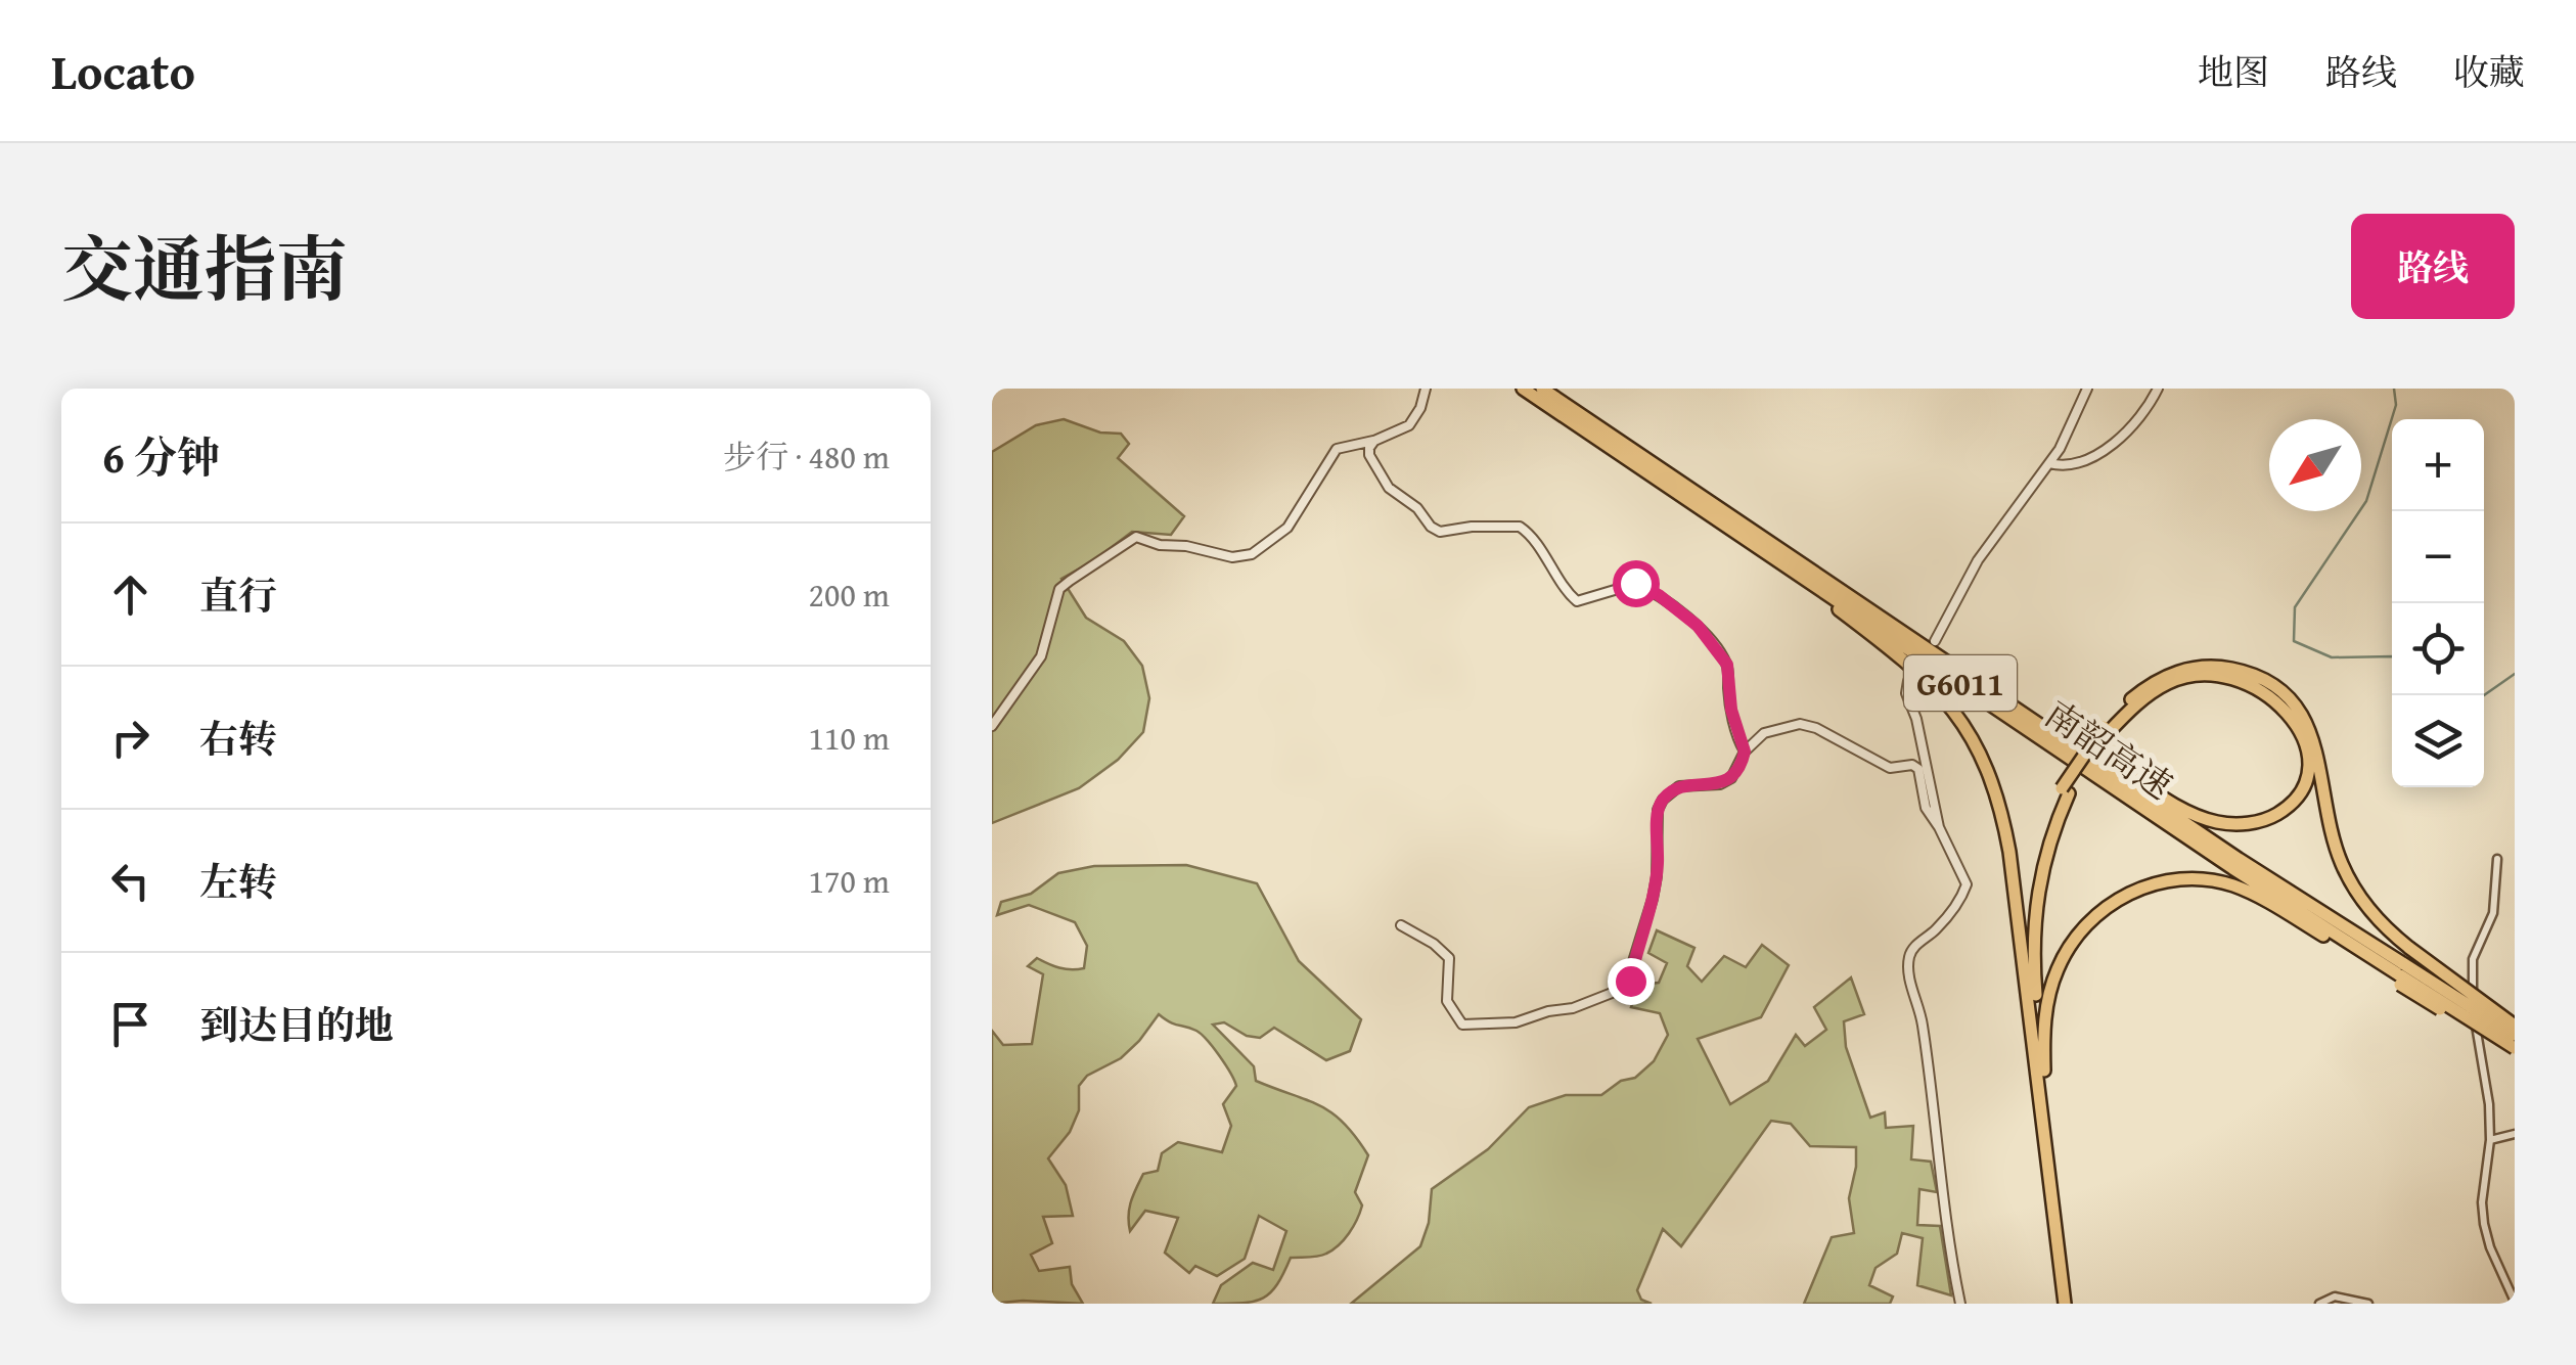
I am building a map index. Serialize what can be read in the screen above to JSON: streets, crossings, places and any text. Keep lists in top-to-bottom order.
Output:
{
  "streets": {
    "highway": ["G6011", "南韶高速"]
  },
  "north": "bottom left",
  "page": {
    "header": "Locato",
    "nav": ["地图", "路线", "收藏"],
    "title": "交通指南",
    "buttons": "路线",
    "heading": ["6 分钟", "步行 · 480 m"],
    "map_buttons": ["+", "−"],
    "list": [
      ["直行", "200 m"],
      ["右转", "110 m"],
      ["左转", "170 m"],
      "到达目的地"
    ]
  }
}
